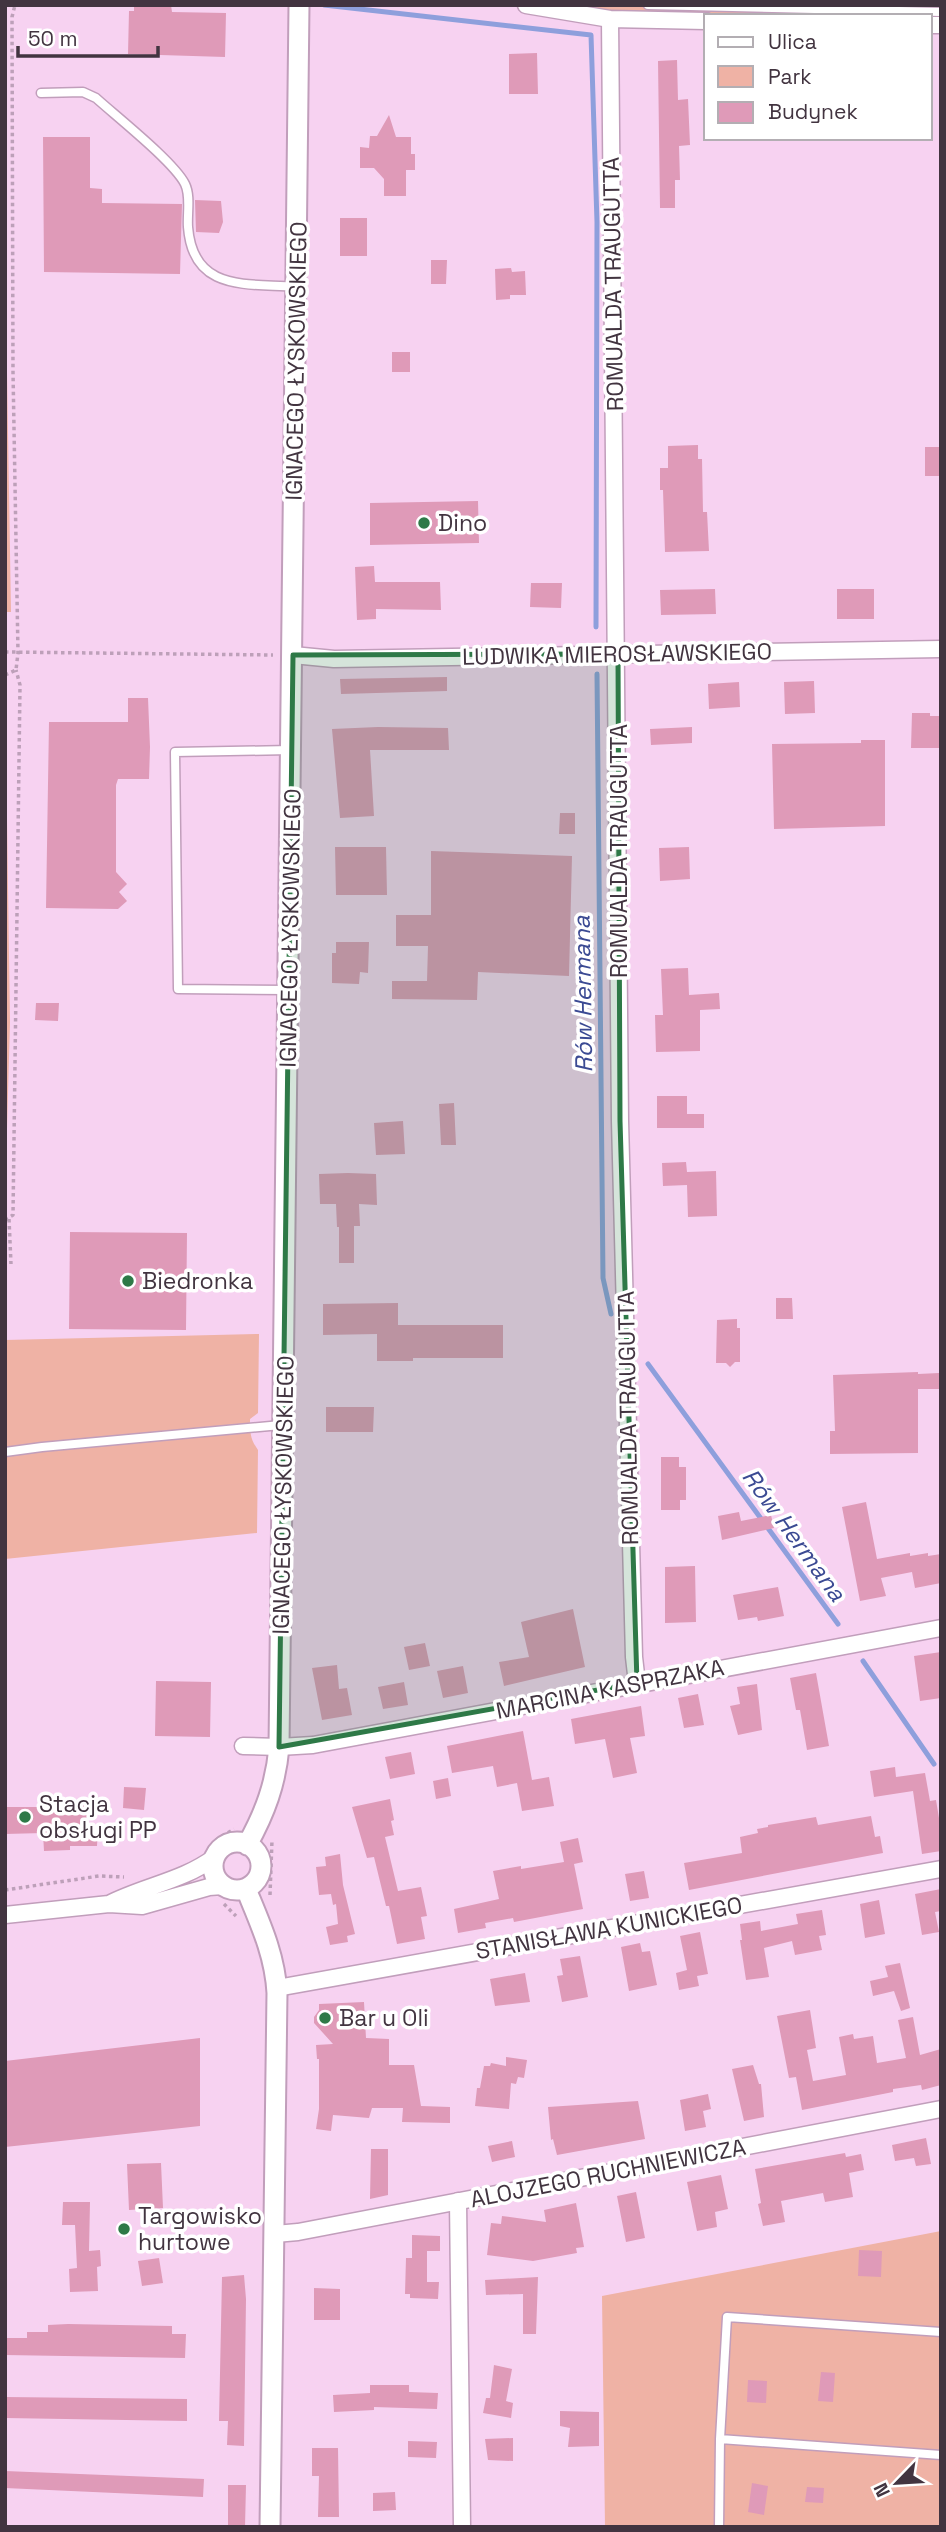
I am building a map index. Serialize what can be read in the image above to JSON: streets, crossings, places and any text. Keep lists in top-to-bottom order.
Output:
{
  "streets": {
    "street": [
      "ROMUALDA TRAUGUTTA",
      "IGNACEGO ŁYSKOWSKIEGO",
      "LUDWIKA MIEROSŁAWSKIEGO",
      "MARCINA KASPRZAKA",
      "STANISŁAWA KUNICKIEGO",
      "ALOJZEGO RUCHNIEWICZA"
    ]
  },
  "crossings": [
    ["ROMUALDA TRAUGUTTA", "LUDWIKA MIEROSŁAWSKIEGO"],
    ["ROMUALDA TRAUGUTTA", "MARCINA KASPRZAKA"],
    ["IGNACEGO ŁYSKOWSKIEGO", "LUDWIKA MIEROSŁAWSKIEGO"],
    ["IGNACEGO ŁYSKOWSKIEGO", "MARCINA KASPRZAKA"]
  ],
  "water": ["Rów Hermana"],
  "places": [
    "Dino",
    "Biedronka",
    "Stacja obsługi PP",
    "Bar u Oli",
    "Targowisko hurtowe"
  ],
  "legend": ["Ulica", "Park", "Budynek"],
  "scale_bar": "50 m",
  "north": "bottom left"
}
